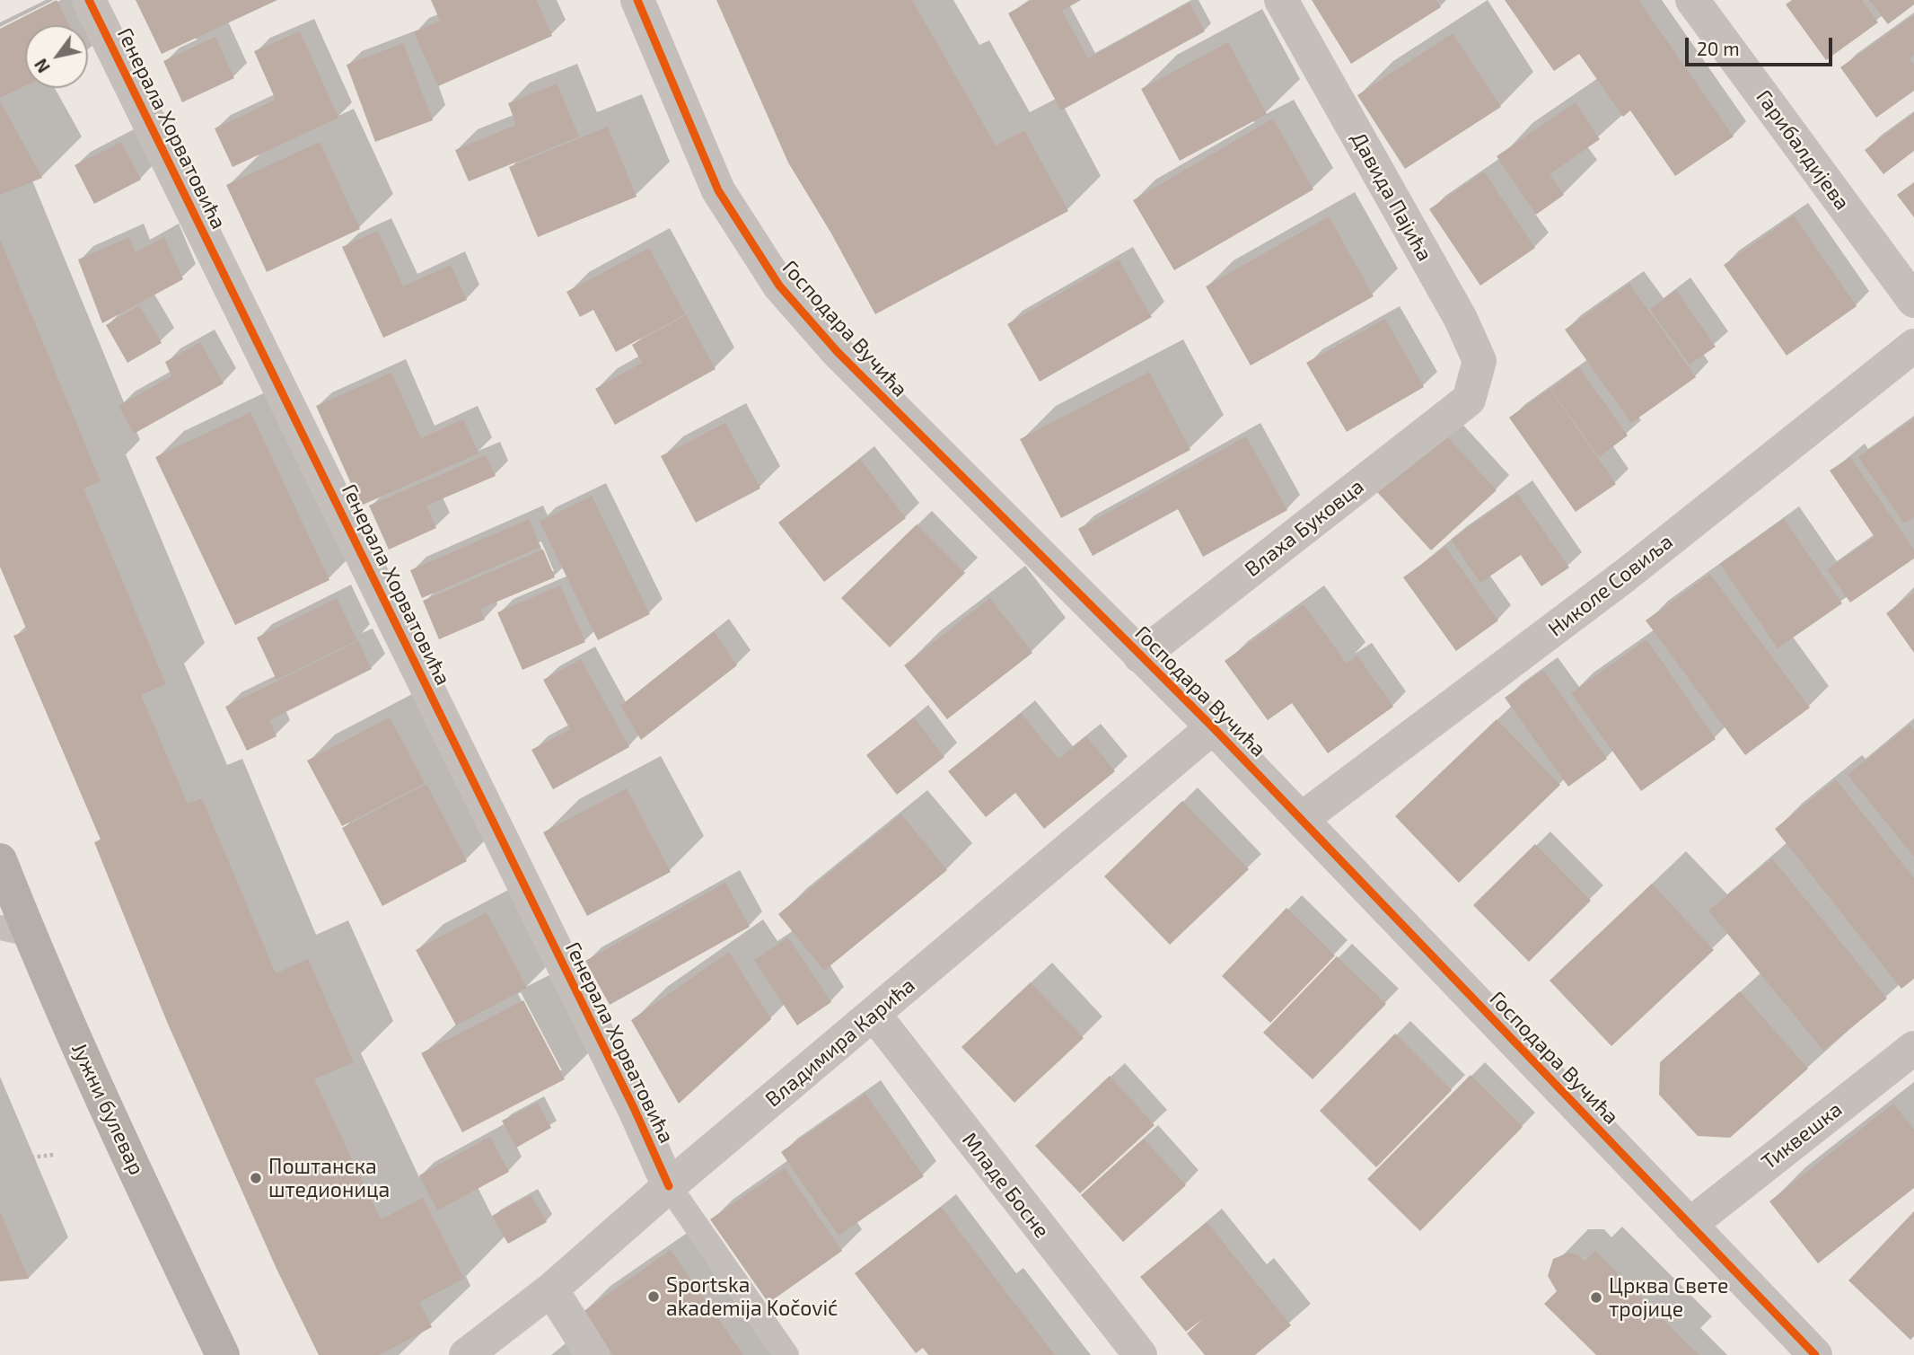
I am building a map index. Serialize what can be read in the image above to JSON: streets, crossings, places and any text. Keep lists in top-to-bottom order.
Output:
{
  "streets": {
    "main road": ["Јужни булевар"],
    "street": [
      "Генерала Хорватовића",
      "Гарибалдијева",
      "Давида Пајића",
      "Господара Вучића",
      "Влаха Буковца",
      "Николе Совиља",
      "Владимира Карића",
      "Тиквешка",
      "Младе Босне"
    ]
  },
  "crossings": [
    ["Генерала Хорватовића", "Владимира Карића"],
    ["Давида Пајића", "Влаха Буковца"],
    ["Господара Вучића", "Влаха Буковца"],
    ["Господара Вучића", "Николе Совиља"],
    ["Господара Вучића", "Владимира Карића"],
    ["Господара Вучића", "Тиквешка"],
    ["Владимира Карића", "Младе Босне"]
  ],
  "places": ["Поштанска штедионица", "Sportska akademija Kočović", "Црква Свете тројице"],
  "scale_bar": "20 m",
  "north": "bottom left"
}
